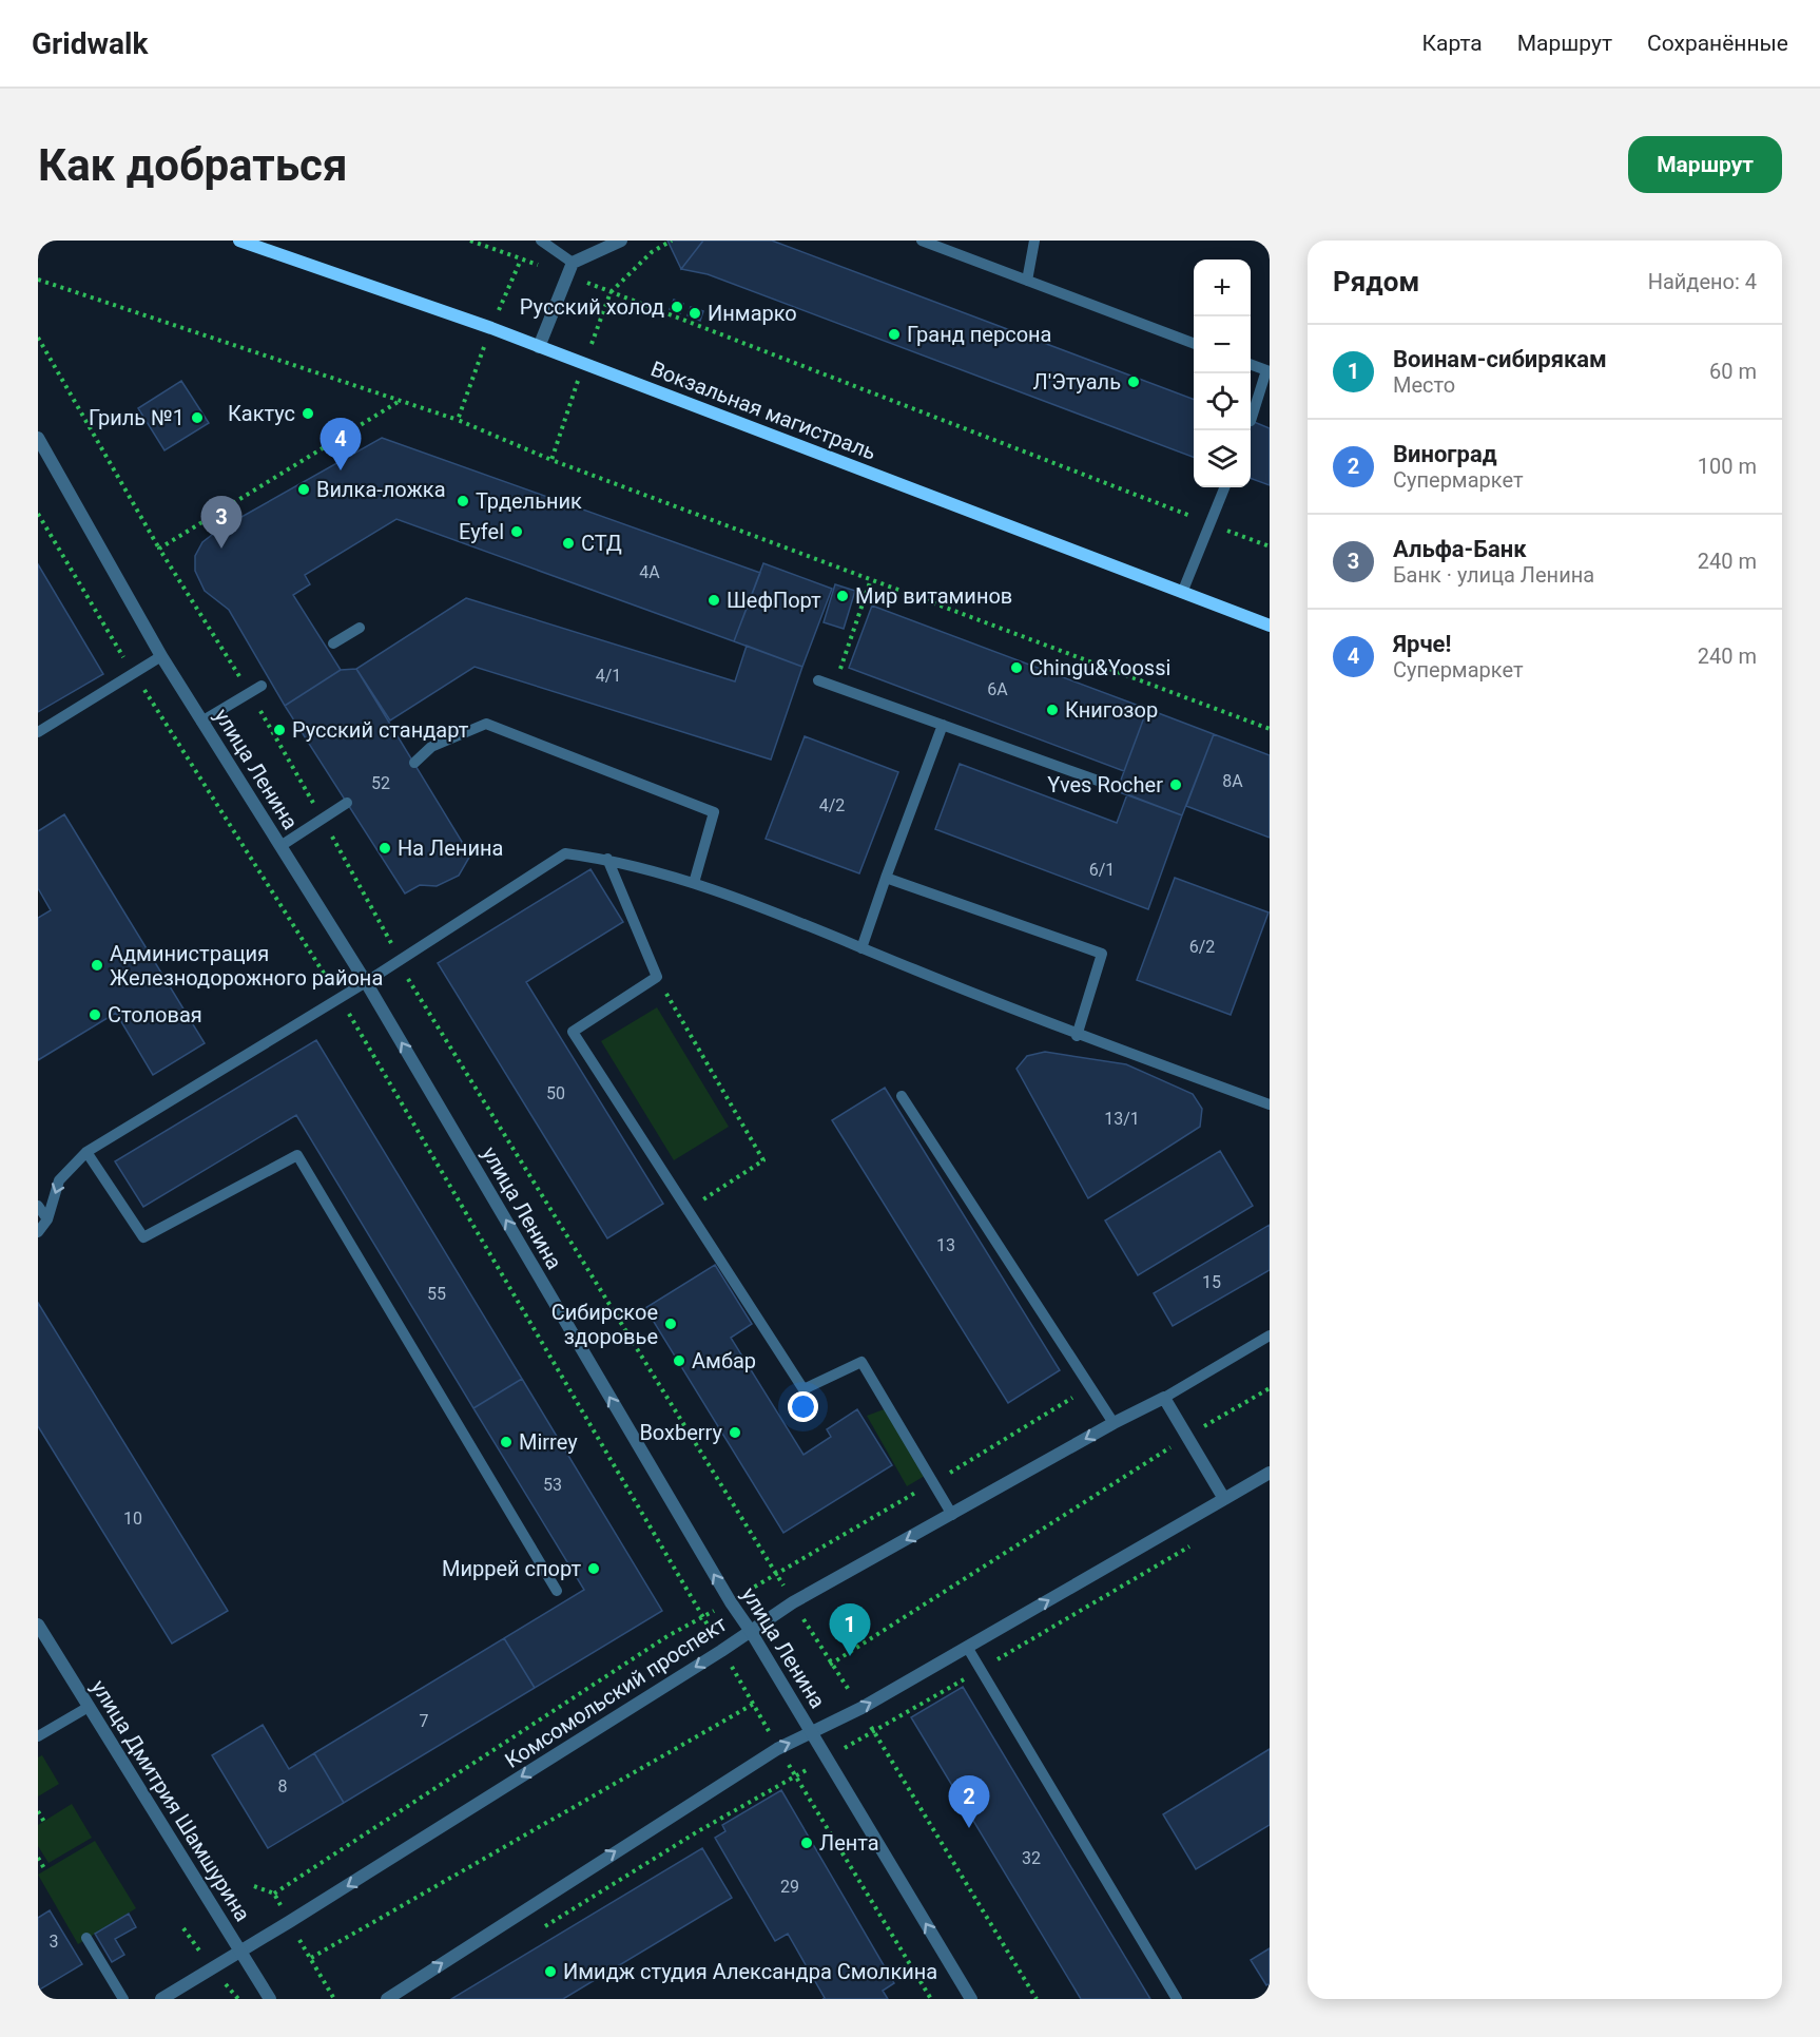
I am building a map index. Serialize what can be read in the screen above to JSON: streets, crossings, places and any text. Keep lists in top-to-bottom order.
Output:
{
  "streets": {
    "main road": ["Вокзальная магистраль"],
    "street": ["улица Ленина", "Комсомольский проспект", "улица Дмитрия Шамшурина"]
  },
  "crossings": [
    ["улица Ленина", "Комсомольский проспект"],
    ["Комсомольский проспект", "улица Дмитрия Шамшурина"]
  ],
  "one_way": ["улица Ленина", "Комсомольский проспект"],
  "places": [
    "Русский холод",
    "Инмарко",
    "Гранд персона",
    "Л'Этуаль",
    "Кактус",
    "Гриль №1",
    "Вилка-ложка",
    "Трдельник",
    "Eyfel",
    "СТД",
    "Мир витаминов",
    "ШефПорт",
    "Chingu&Yoossi",
    "Книгозор",
    "Русский стандарт",
    "Yves Rocher",
    "На Ленина",
    "Администрация Железнодорожного района",
    "Столовая",
    "Сибирское здоровье",
    "Амбар",
    "Boxberry",
    "Mirrey",
    "Миррей спорт",
    "Лента",
    "Имидж студия Александра Смолкина"
  ],
  "house_numbers": [
    "4А",
    "4/1",
    "6А",
    "8А",
    "52",
    "4/2",
    "6/1",
    "6/2",
    "50",
    "13/1",
    "13",
    "15",
    "55",
    "53",
    "10",
    "7",
    "8",
    "32",
    "29",
    "3"
  ],
  "page": {
    "header": "Gridwalk",
    "nav": ["Карта", "Маршрут", "Сохранённые"],
    "buttons": "Маршрут",
    "title": "Как добраться",
    "heading": ["Рядом", "Найдено: 4"],
    "map_buttons": ["+", "−"],
    "list": [
      {
        "mark": "1",
        "name": "Воинам-сибирякам",
        "note": "Место",
        "value": "60 m"
      },
      {
        "mark": "2",
        "name": "Виноград",
        "note": "Супермаркет",
        "value": "100 m"
      },
      {
        "mark": "3",
        "name": "Альфа-Банк",
        "note": "Банк · улица Ленина",
        "value": "240 m"
      },
      {
        "mark": "4",
        "name": "Ярче!",
        "note": "Супермаркет",
        "value": "240 m"
      }
    ],
    "pins": [
      "4",
      "3",
      "1",
      "2"
    ]
  }
}
